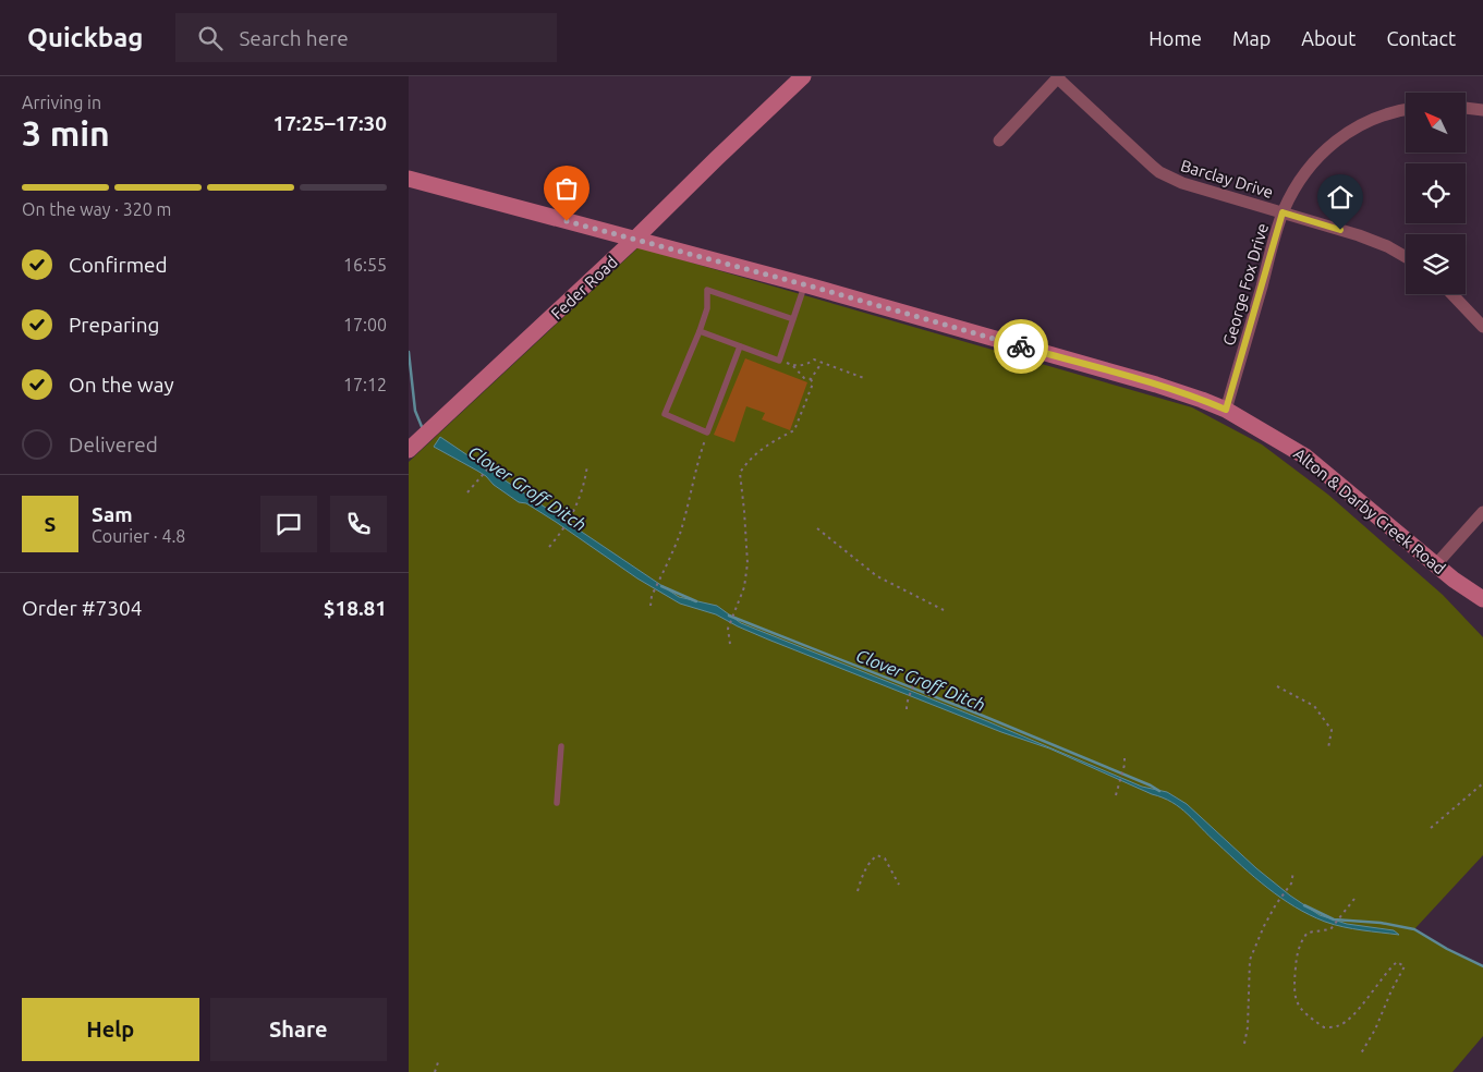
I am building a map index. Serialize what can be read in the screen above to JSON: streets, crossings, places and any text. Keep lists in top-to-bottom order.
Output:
{
  "streets": {
    "street": [
      "Barclay Drive",
      "George Fox Drive",
      "Feder Road",
      "Alton & Darby Creek Road"
    ]
  },
  "crossings": [
    ["Barclay Drive", "George Fox Drive"],
    ["George Fox Drive", "Alton & Darby Creek Road"],
    ["Feder Road", "Alton & Darby Creek Road"]
  ],
  "water": ["Clover Groff Ditch"],
  "north": "top left",
  "page": {
    "header": "Quickbag",
    "search": "Search here",
    "nav": [
      "Home",
      "Map",
      "About",
      "Contact"
    ],
    "heading": ["3 min", "Arriving in", "17:25–17:30"],
    "panel": [
      "Sam",
      "Courier · 4.8",
      "Order #7304",
      "$18.81"
    ],
    "bar": "On the way · 320 m",
    "list": [
      ["Confirmed", "16:55"],
      ["Preparing", "17:00"],
      ["On the way", "17:12"],
      "Delivered"
    ],
    "round": "S",
    "buttons": ["Help", "Share"]
  }
}
